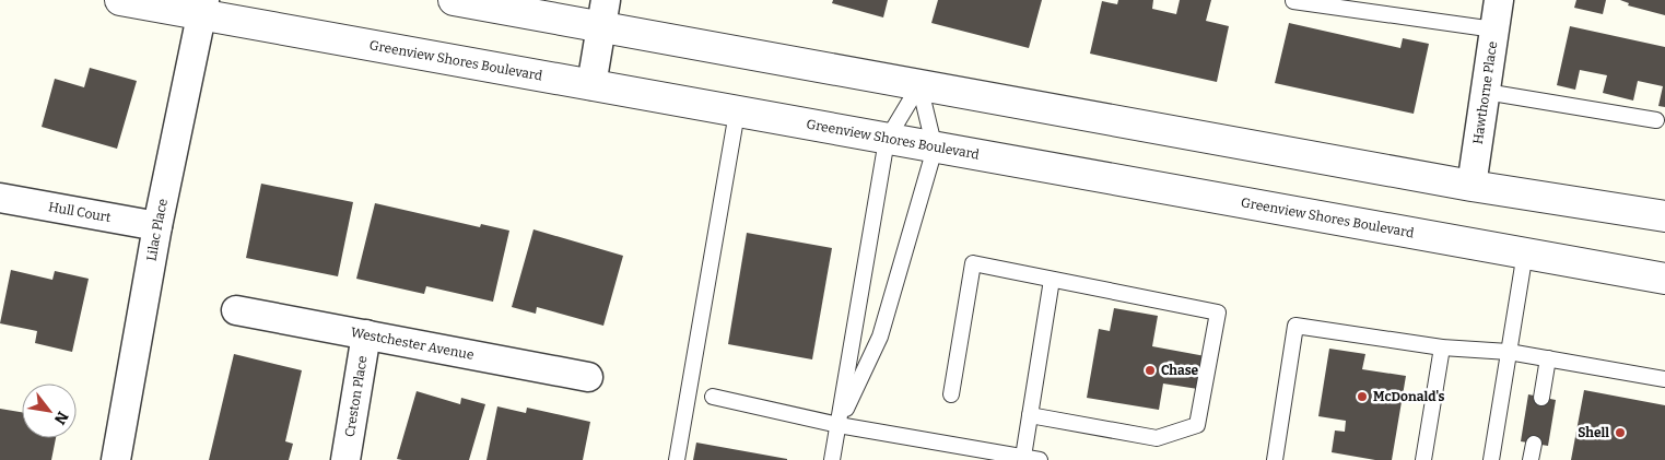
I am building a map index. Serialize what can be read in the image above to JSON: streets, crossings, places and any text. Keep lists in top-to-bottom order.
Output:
{
  "streets": {
    "street": [
      "Greenview Shores Boulevard",
      "Hawthorne Place",
      "Hull Court",
      "Lilac Place",
      "Westchester Avenue",
      "Creston Place"
    ]
  },
  "crossings": [
    ["Greenview Shores Boulevard", "Lilac Place"],
    ["Hull Court", "Lilac Place"],
    ["Westchester Avenue", "Creston Place"]
  ],
  "places": ["Chase", "McDonald's", "Shell"],
  "north": "bottom right"
}
